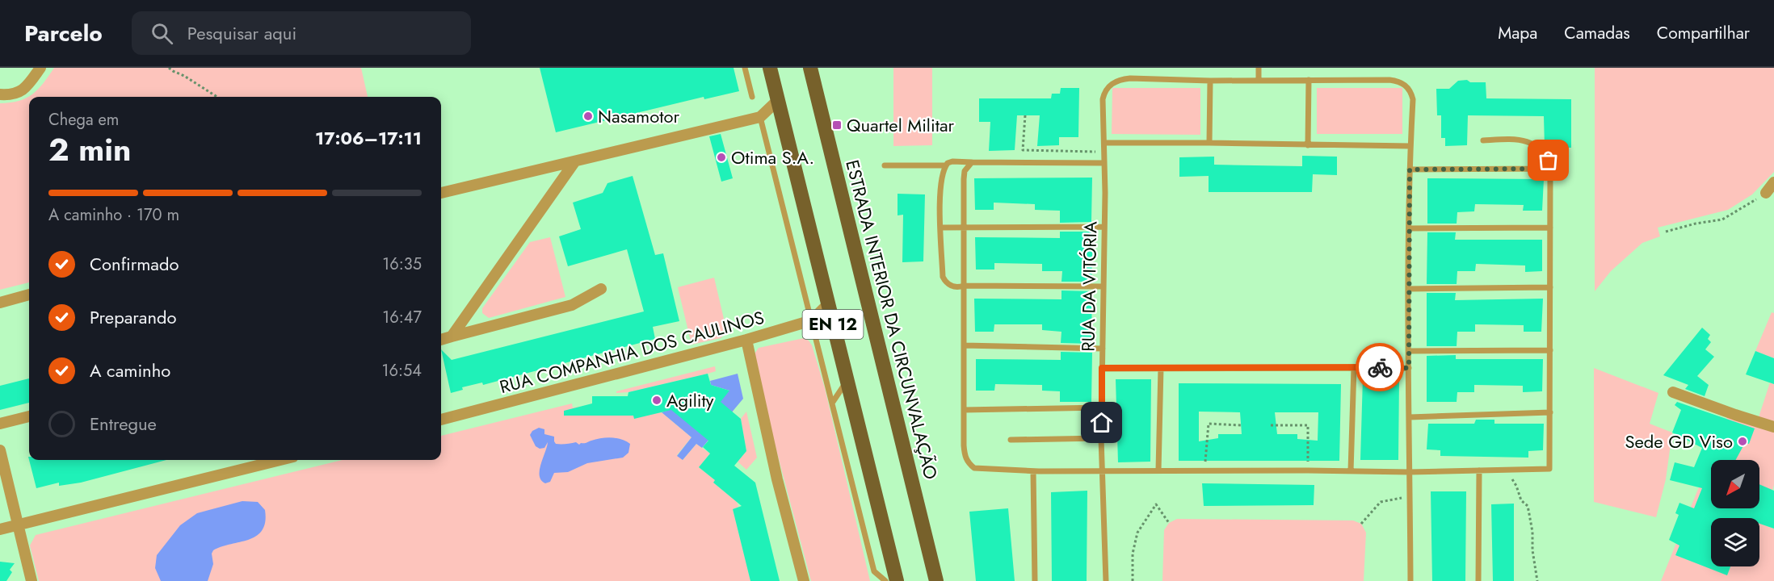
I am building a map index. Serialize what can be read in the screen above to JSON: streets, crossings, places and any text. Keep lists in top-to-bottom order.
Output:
{
  "streets": {
    "main road": ["ESTRADA INTERIOR DA CIRCUNVALAÇÃO", "EN 12"],
    "street": ["RUA COMPANHIA DOS CAULINOS"],
    "lane": ["RUA DA VITÓRIA"]
  },
  "crossings": [
    ["EN 12", "RUA COMPANHIA DOS CAULINOS"]
  ],
  "places": {
    "other": [
      "Nasamotor",
      "Otima S.A.",
      "Agility",
      "Sede GD Viso"
    ],
    "transit": ["Quartel Militar"]
  },
  "north": "bottom left",
  "page": {
    "header": "Parcelo",
    "search": "Pesquisar aqui",
    "nav": ["Mapa", "Camadas", "Compartilhar"],
    "heading": ["2 min", "Chega em", "17:06–17:11"],
    "bar": "A caminho · 170 m",
    "list": [
      ["Confirmado", "16:35"],
      ["Preparando", "16:47"],
      ["A caminho", "16:54"],
      "Entregue"
    ]
  }
}
